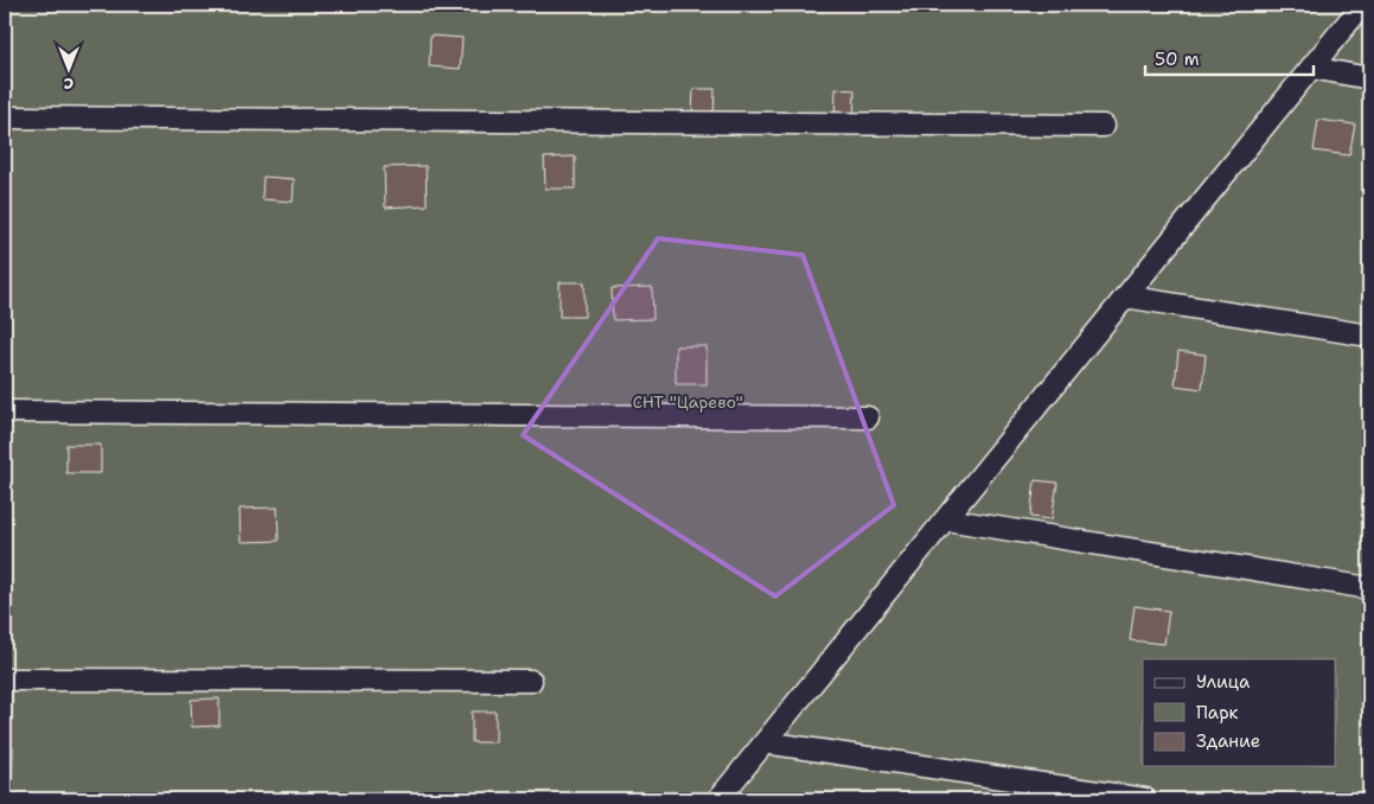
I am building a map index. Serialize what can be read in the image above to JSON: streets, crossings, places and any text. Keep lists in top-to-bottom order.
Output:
{
  "parks": ["СНТ \"Царево\""],
  "legend": ["Улица", "Парк", "Здание"],
  "scale_bar": "50 m",
  "north": "bottom"
}
